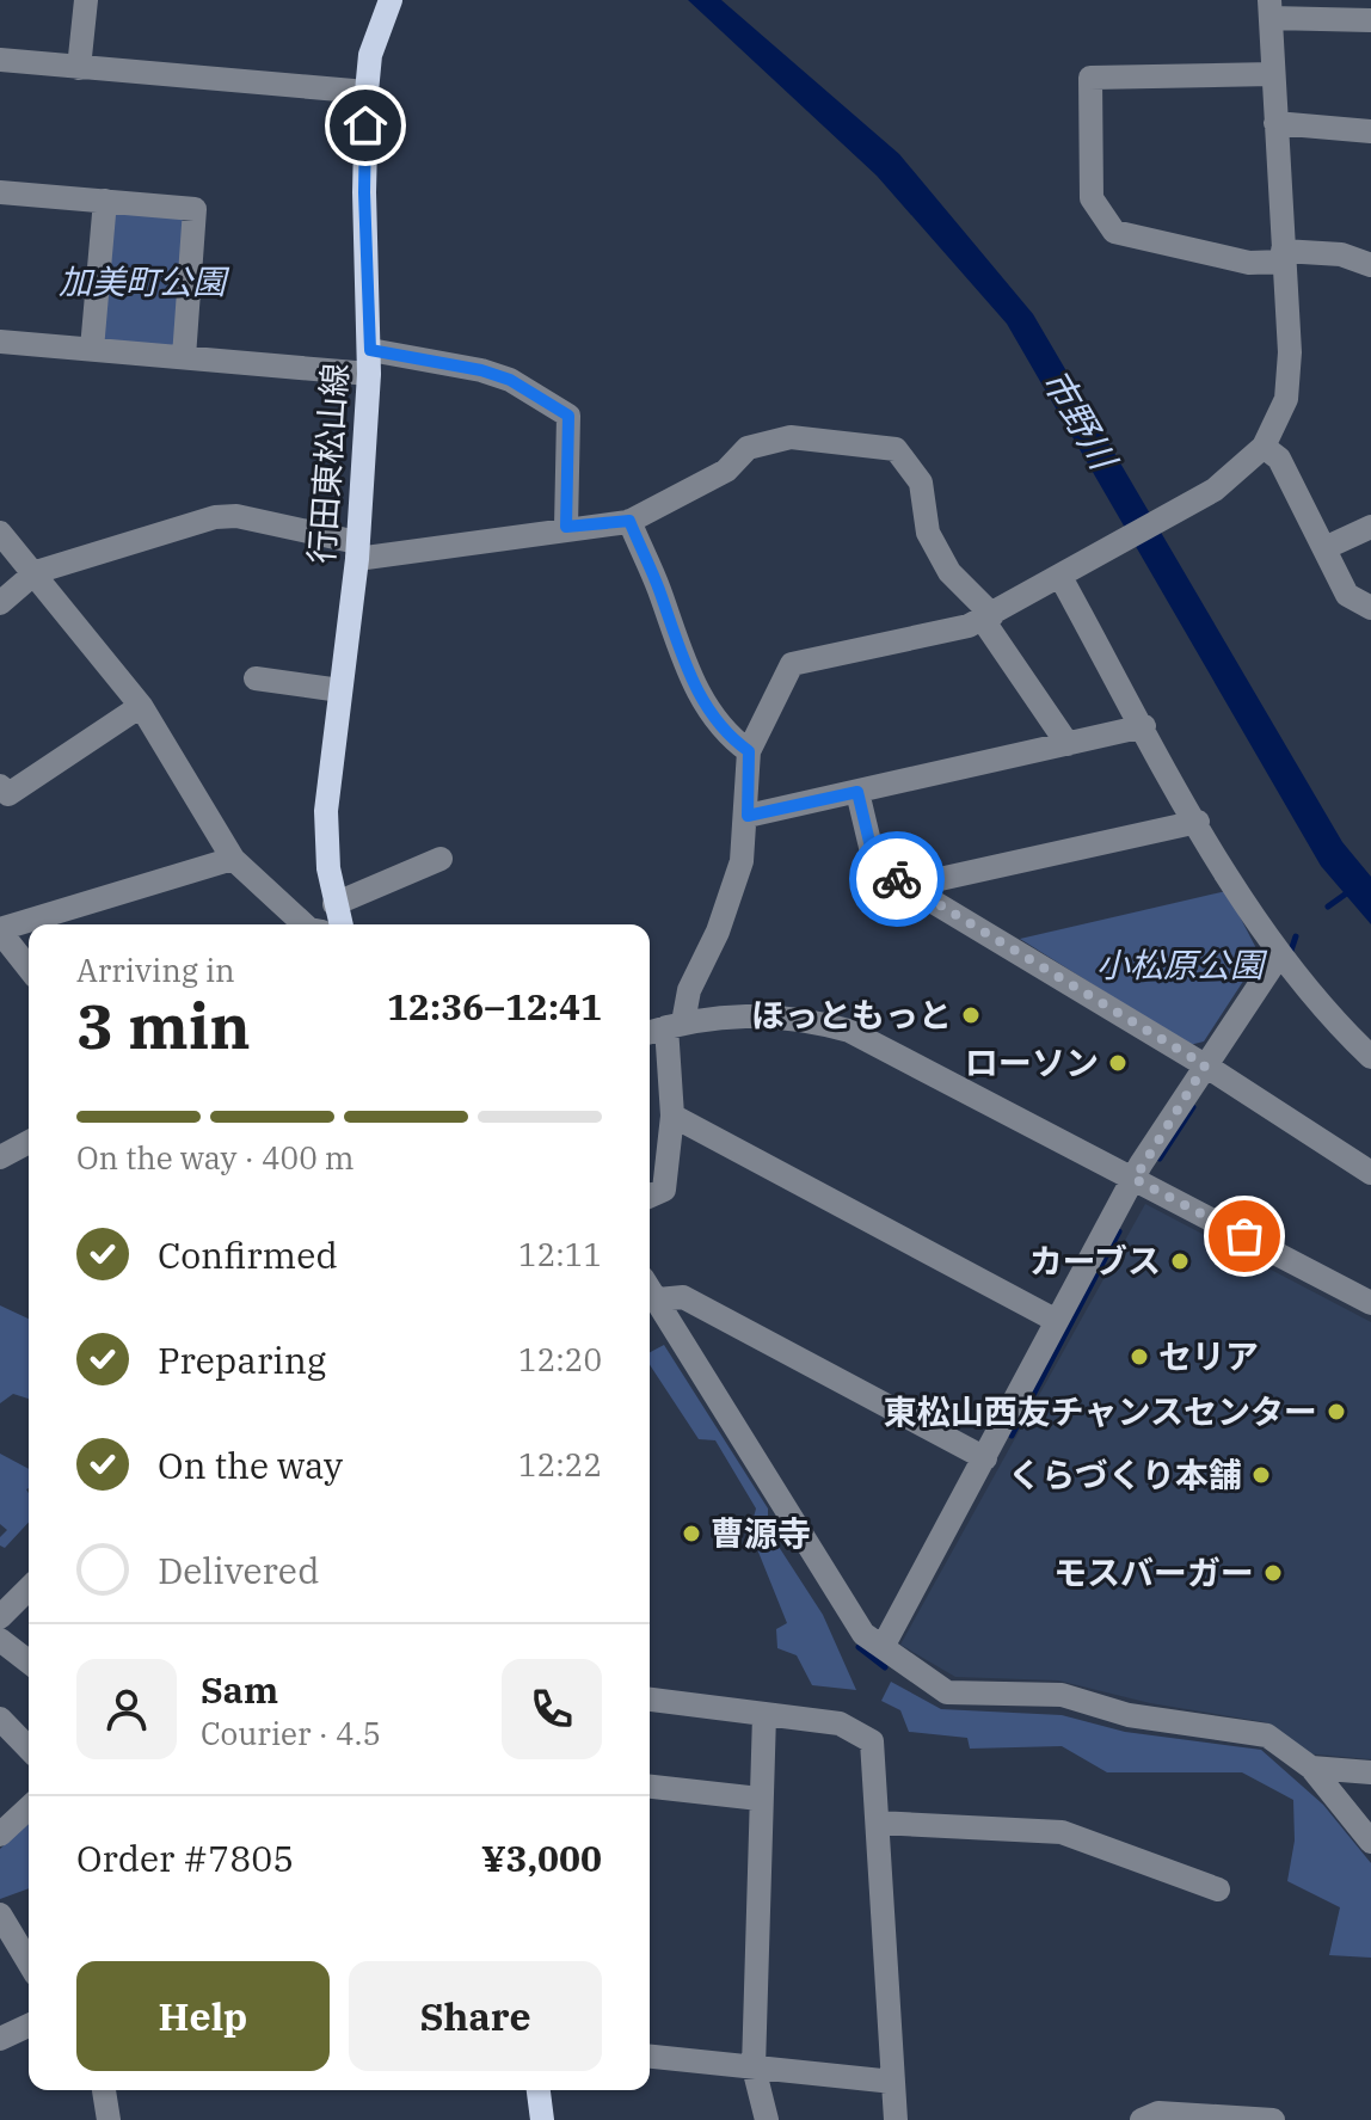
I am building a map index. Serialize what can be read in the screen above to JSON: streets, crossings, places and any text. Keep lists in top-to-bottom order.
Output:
{
  "streets": {
    "main road": ["行田東松山線"]
  },
  "water": ["市野川"],
  "parks": ["加美町公園", "小松原公園"],
  "places": [
    "ほっともっと",
    "ローソン",
    "カーブス",
    "セリア",
    "東松山西友チャンスセンター",
    "くらづくり本舗",
    "曹源寺",
    "モスバーガー"
  ],
  "page": {
    "heading": ["3 min", "Arriving in", "12:36–12:41"],
    "panel": [
      "Sam",
      "Courier · 4.5",
      "Order #7805",
      "¥3,000"
    ],
    "bar": "On the way · 400 m",
    "list": [
      ["Confirmed", "12:11"],
      ["Preparing", "12:20"],
      ["On the way", "12:22"],
      "Delivered"
    ],
    "buttons": ["Help", "Share"]
  }
}
